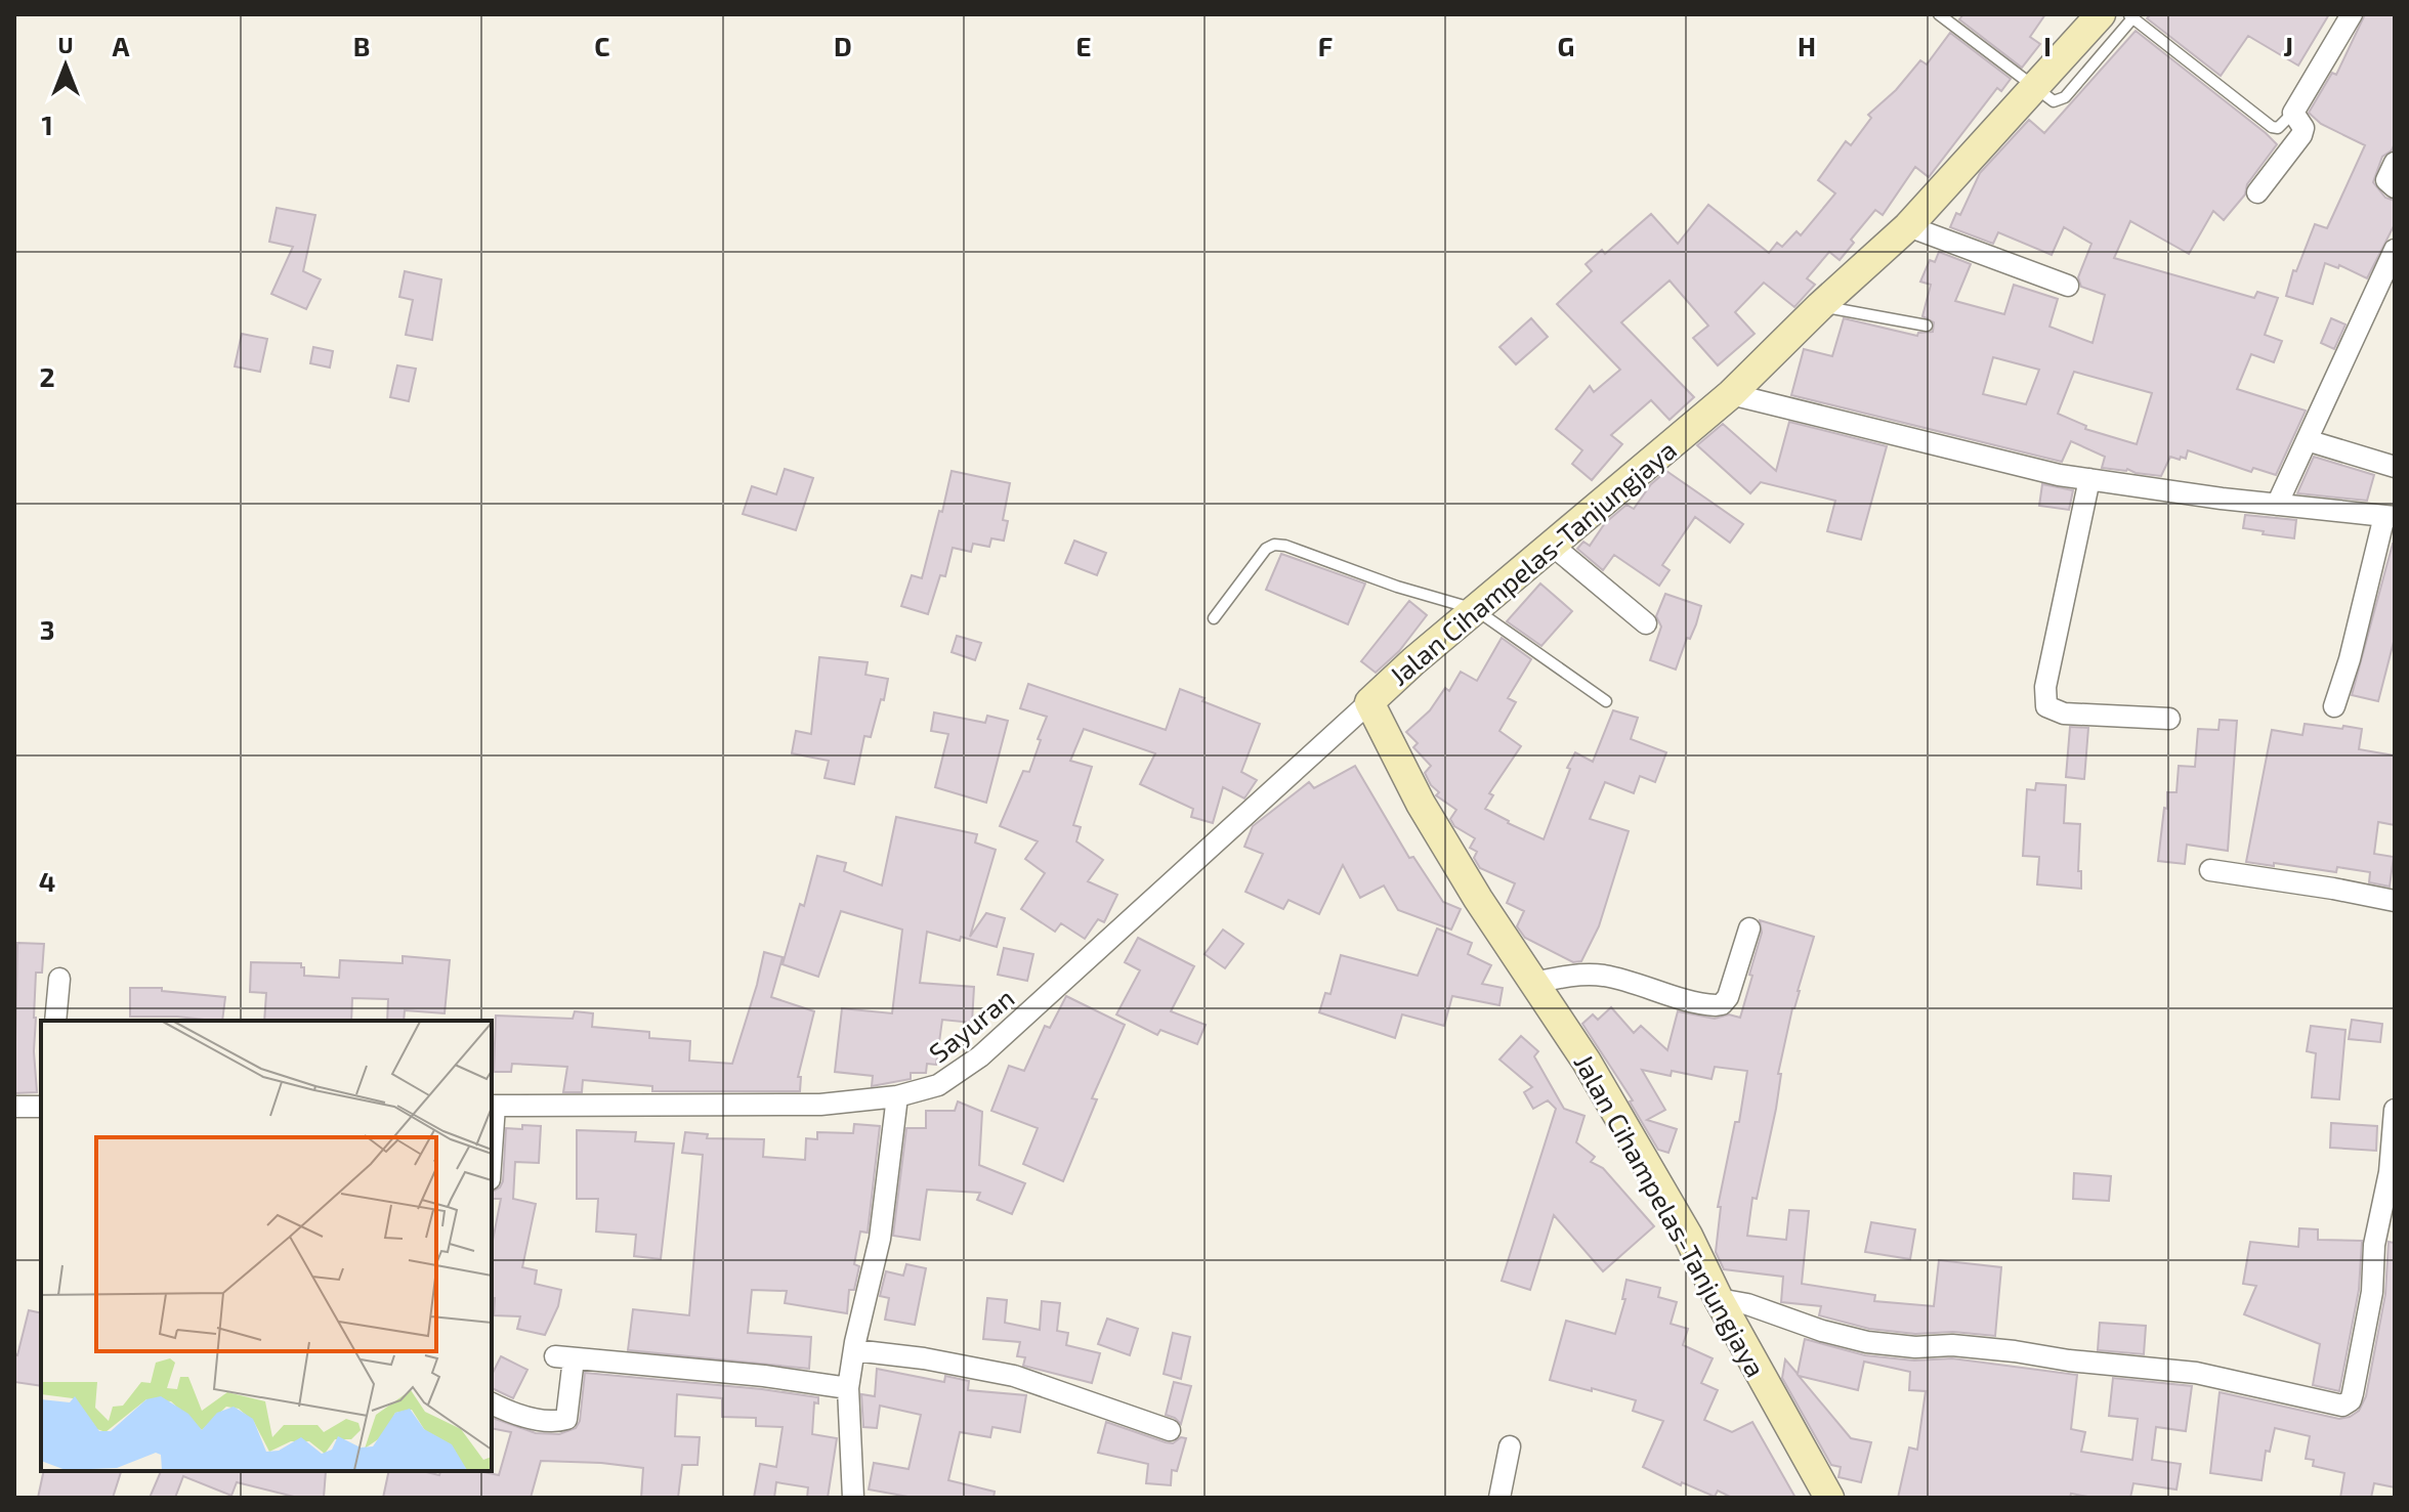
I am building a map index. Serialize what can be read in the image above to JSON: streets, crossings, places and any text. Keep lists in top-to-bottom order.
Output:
{
  "streets": {
    "main road": ["Jalan Cihampelas-Tanjungjaya"],
    "street": ["Sayuran"]
  },
  "crossings": [
    ["Jalan Cihampelas-Tanjungjaya", "Sayuran"]
  ],
  "north": "top",
  "grid": {
    "columns": [
      "A",
      "B",
      "C",
      "D",
      "E",
      "F",
      "G",
      "H",
      "I",
      "J"
    ],
    "rows": [
      "1",
      "2",
      "3",
      "4"
    ]
  }
}
